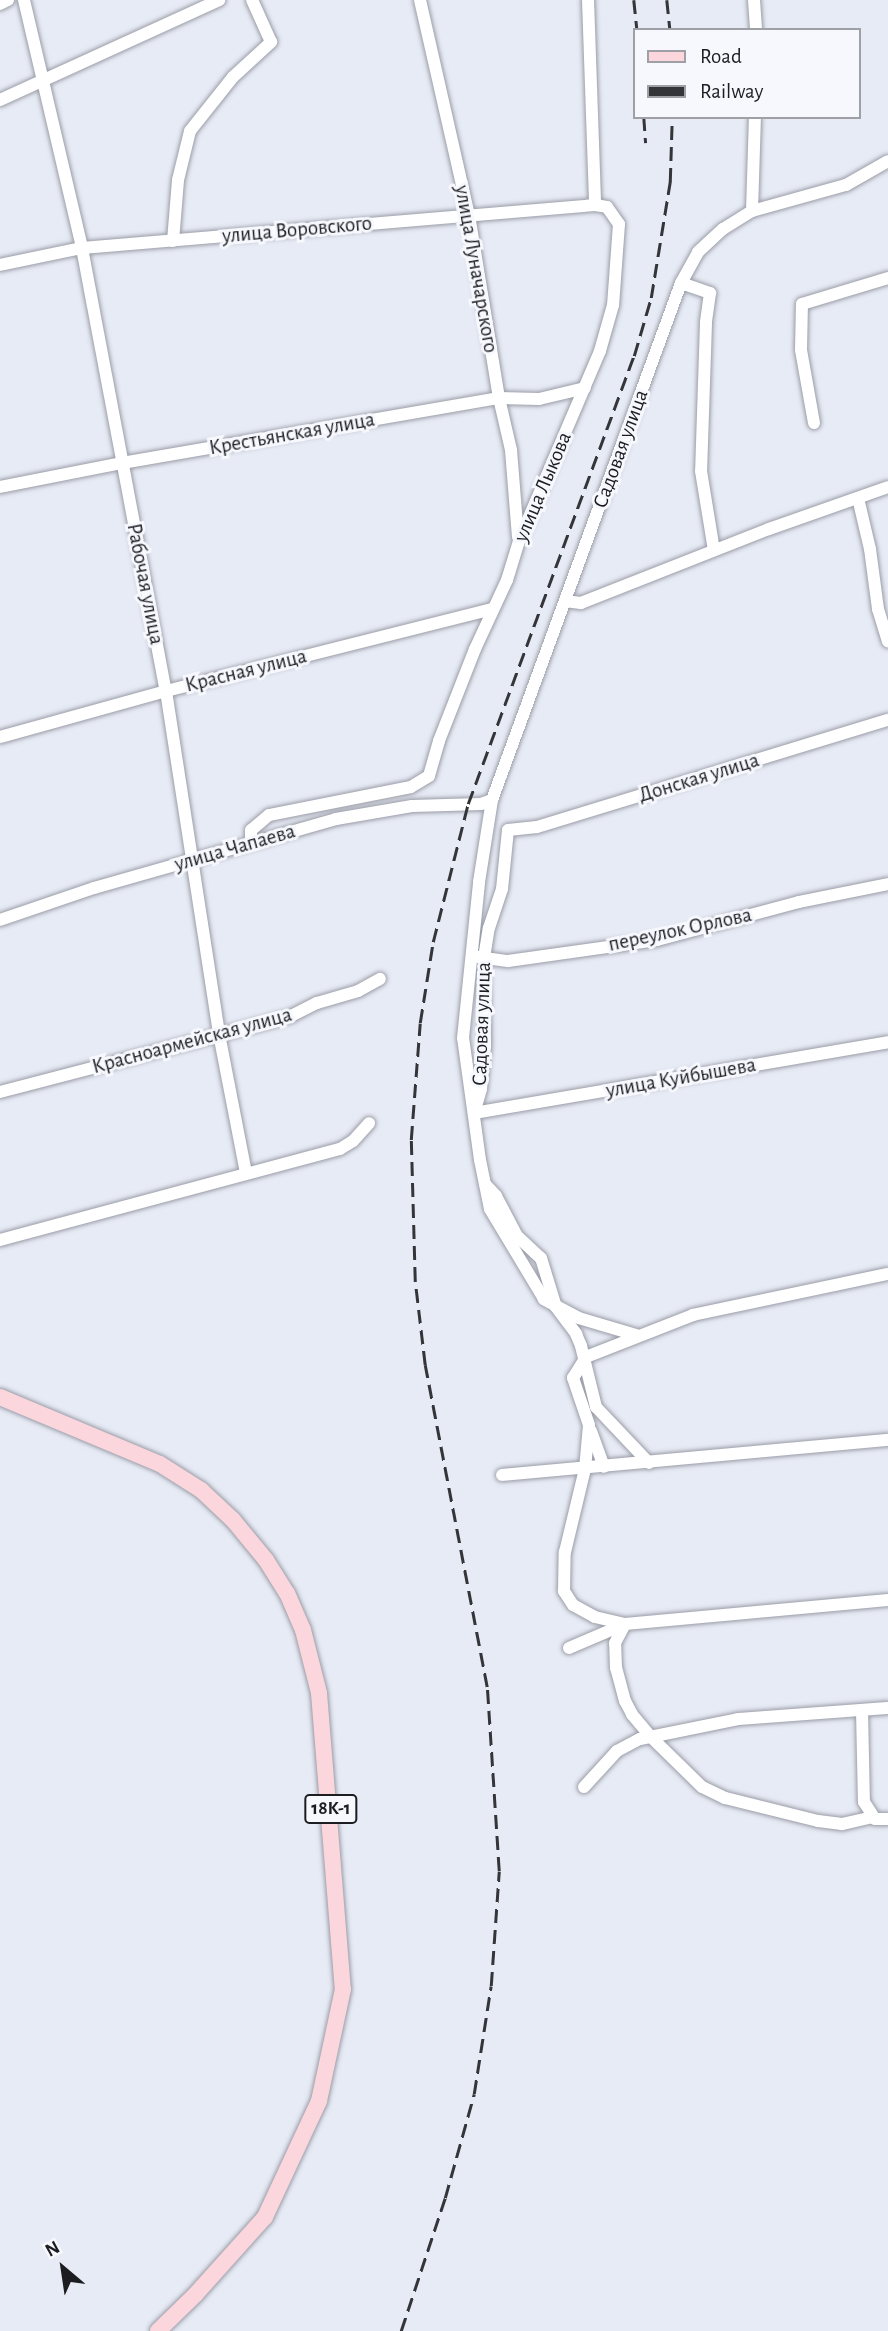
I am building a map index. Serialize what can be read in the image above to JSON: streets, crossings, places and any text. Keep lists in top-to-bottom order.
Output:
{
  "streets": {
    "main road": ["18К-1"],
    "street": [
      "улица Воровского",
      "улица Луначарского",
      "Крестьянская улица",
      "Садовая улица",
      "улица Лыкова",
      "Рабочая улица",
      "Красная улица",
      "Донская улица",
      "улица Чапаева",
      "переулок Орлова",
      "Красноармейская улица",
      "улица Куйбышева"
    ]
  },
  "crossings": [
    ["улица Воровского", "улица Луначарского"],
    ["улица Воровского", "улица Лыкова"],
    ["улица Воровского", "Рабочая улица"],
    ["улица Луначарского", "Крестьянская улица"],
    ["улица Луначарского", "улица Лыкова"],
    ["Крестьянская улица", "улица Лыкова"],
    ["Крестьянская улица", "Рабочая улица"],
    ["Садовая улица", "Донская улица"],
    ["Садовая улица", "улица Чапаева"],
    ["Садовая улица", "переулок Орлова"],
    ["Садовая улица", "улица Куйбышева"],
    ["улица Лыкова", "Красная улица"],
    ["улица Лыкова", "улица Чапаева"],
    ["Рабочая улица", "Красная улица"],
    ["Рабочая улица", "улица Чапаева"],
    ["Рабочая улица", "Красноармейская улица"]
  ],
  "legend": ["Road", "Railway"],
  "north": "top left"
}
